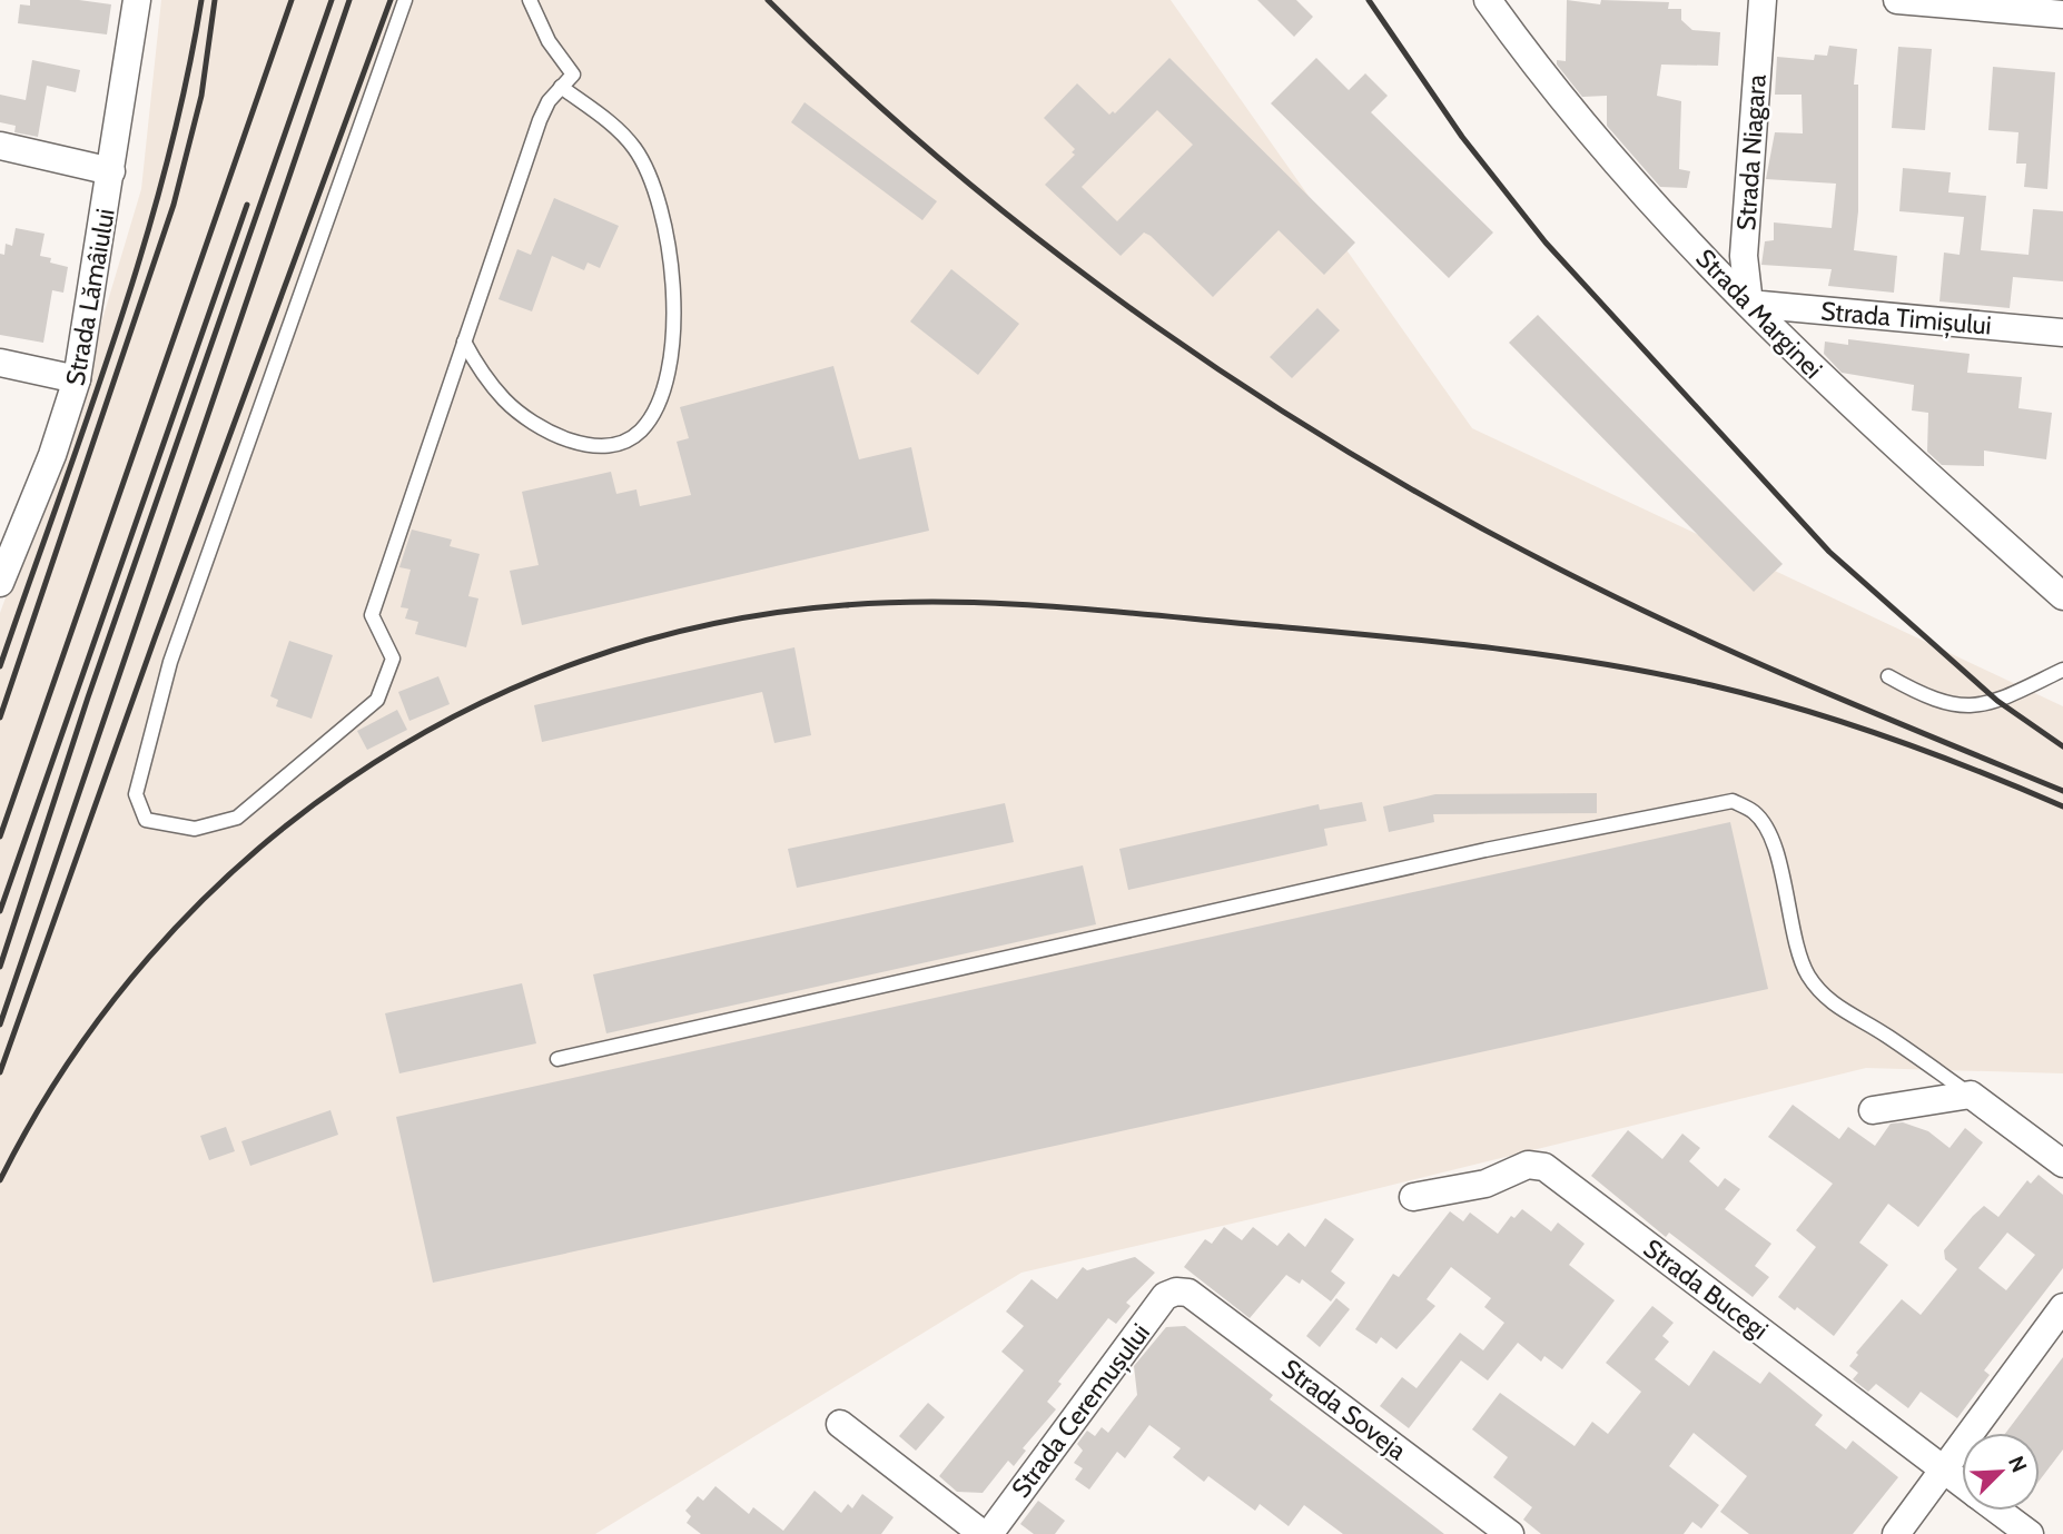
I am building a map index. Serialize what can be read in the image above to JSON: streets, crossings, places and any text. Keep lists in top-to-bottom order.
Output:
{
  "streets": {
    "street": [
      "Strada Niagara",
      "Strada Lămâiului",
      "Strada Marginei",
      "Strada Timișului",
      "Strada Bucegi",
      "Strada Soveja",
      "Strada Ceremușului"
    ]
  },
  "crossings": [
    ["Strada Niagara", "Strada Marginei"],
    ["Strada Niagara", "Strada Timișului"],
    ["Strada Marginei", "Strada Timișului"],
    ["Strada Soveja", "Strada Ceremușului"]
  ],
  "north": "top right"
}
